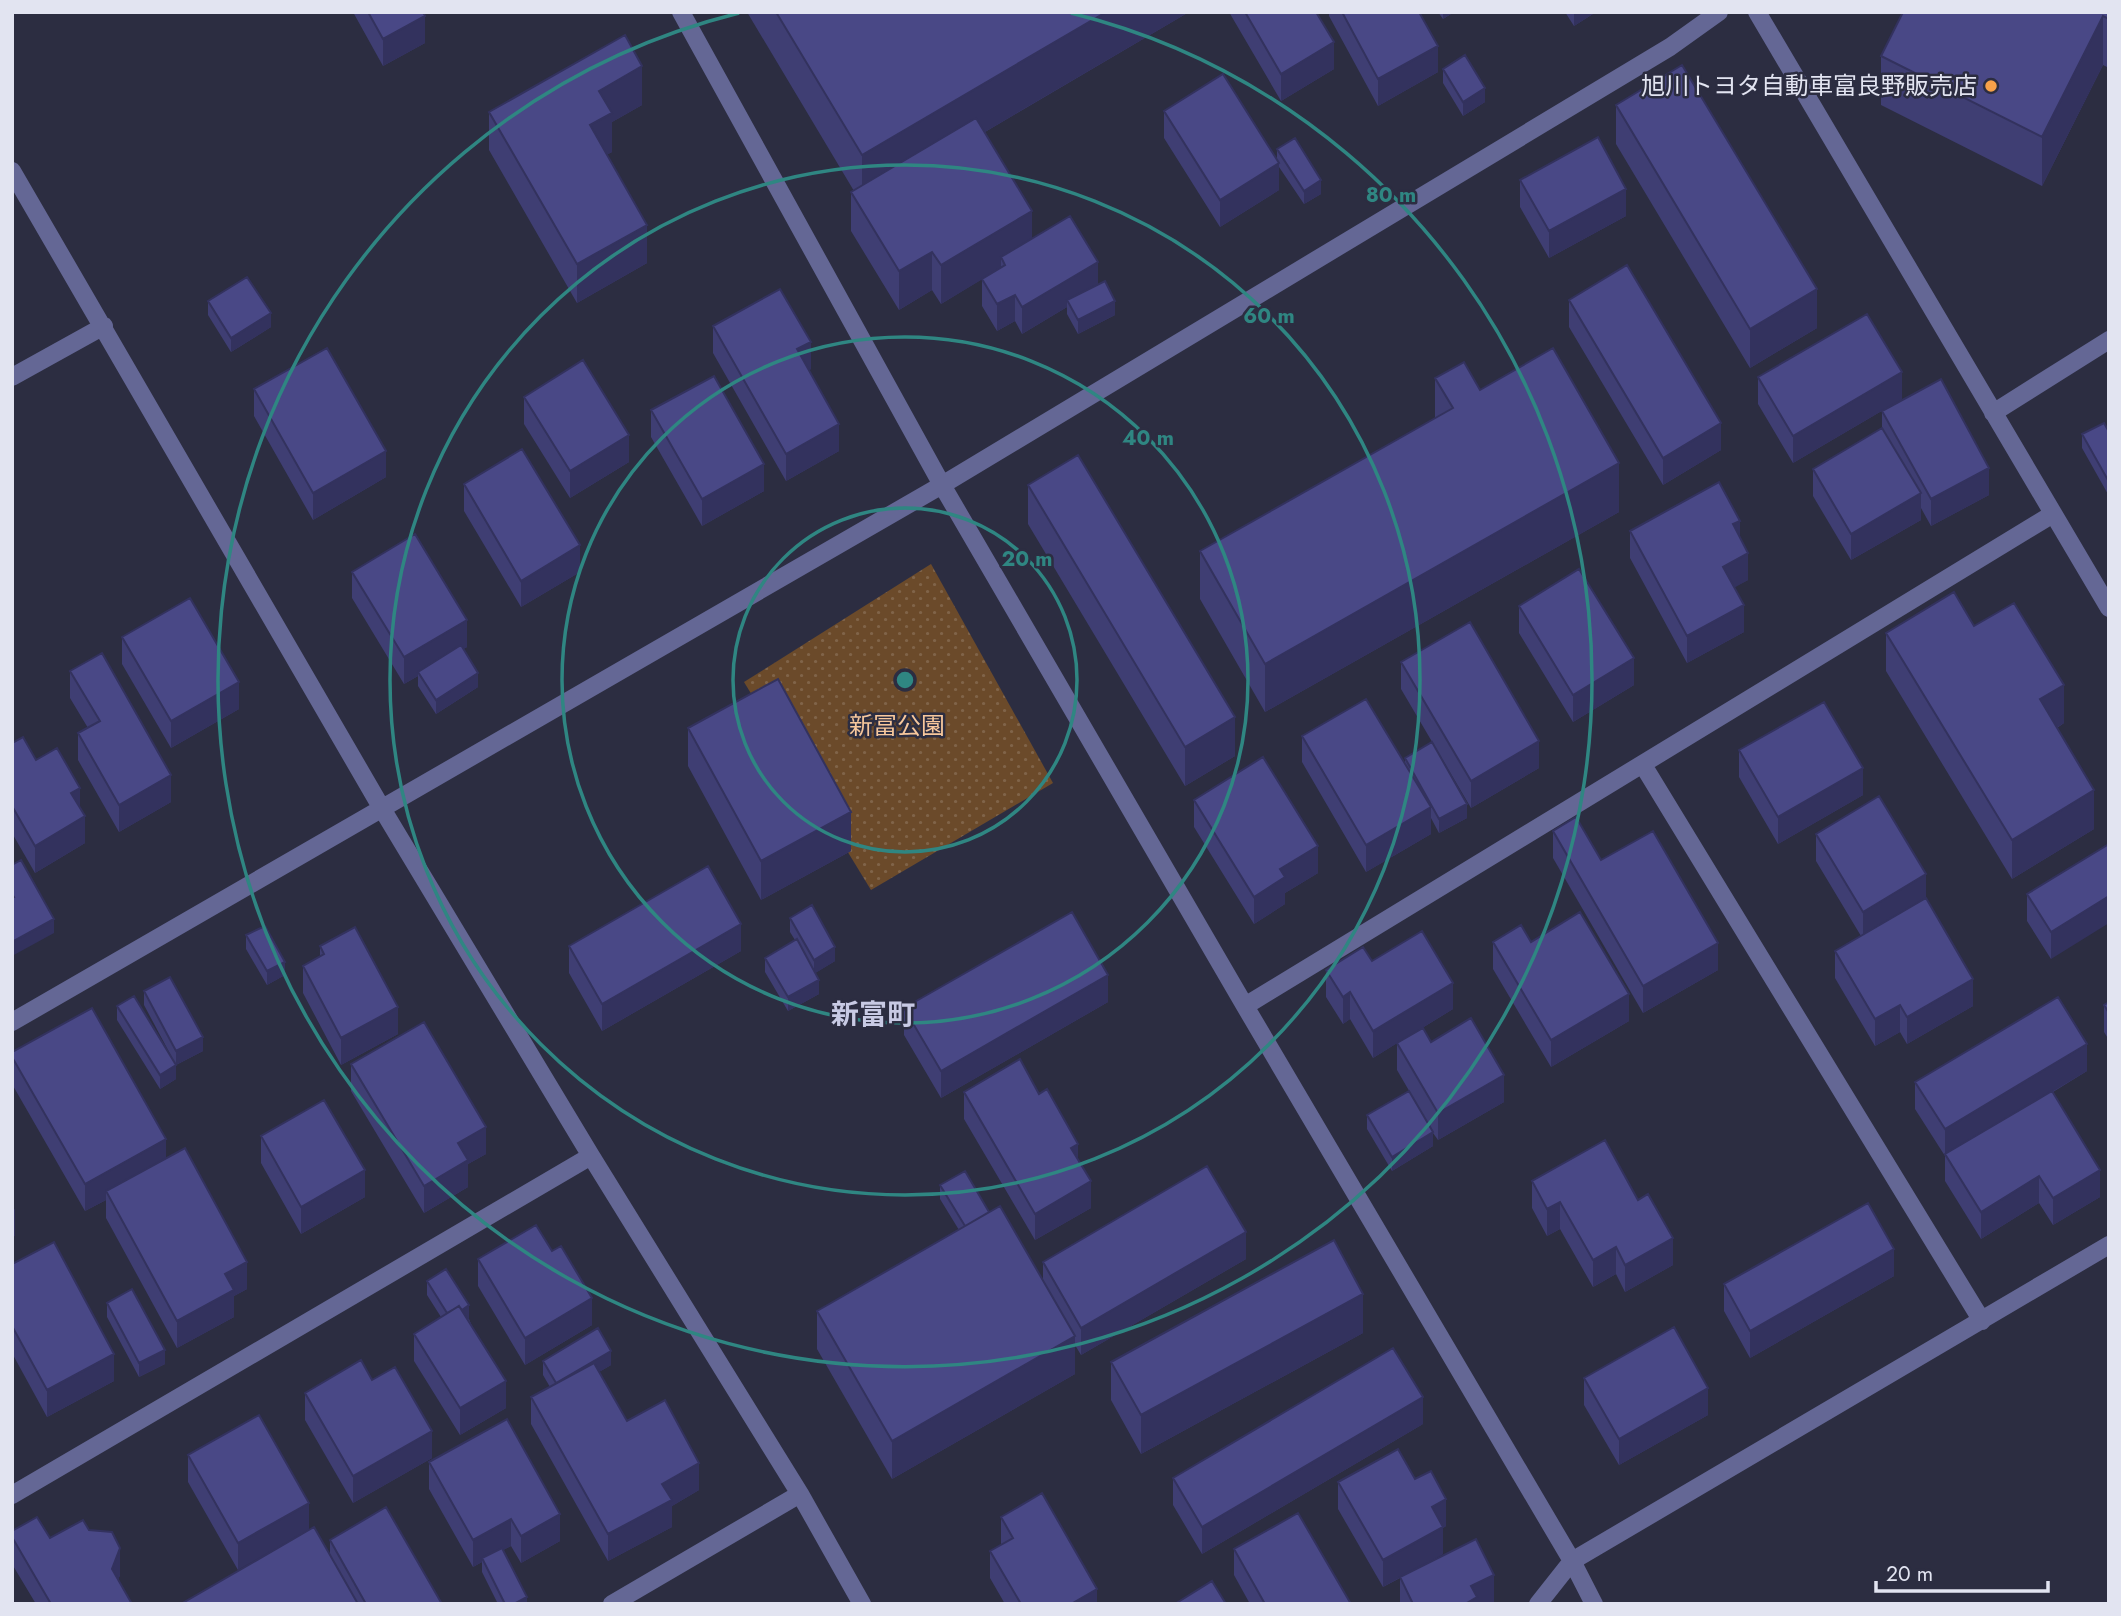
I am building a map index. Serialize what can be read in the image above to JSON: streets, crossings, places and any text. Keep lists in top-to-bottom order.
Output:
{
  "districts": ["新富町"],
  "parks": ["新冨公園"],
  "places": ["旭川トヨタ自動車富良野販売店"],
  "scale_bar": "20 m",
  "rings": [
    "80 m",
    "60 m",
    "40 m",
    "20 m"
  ]
}
